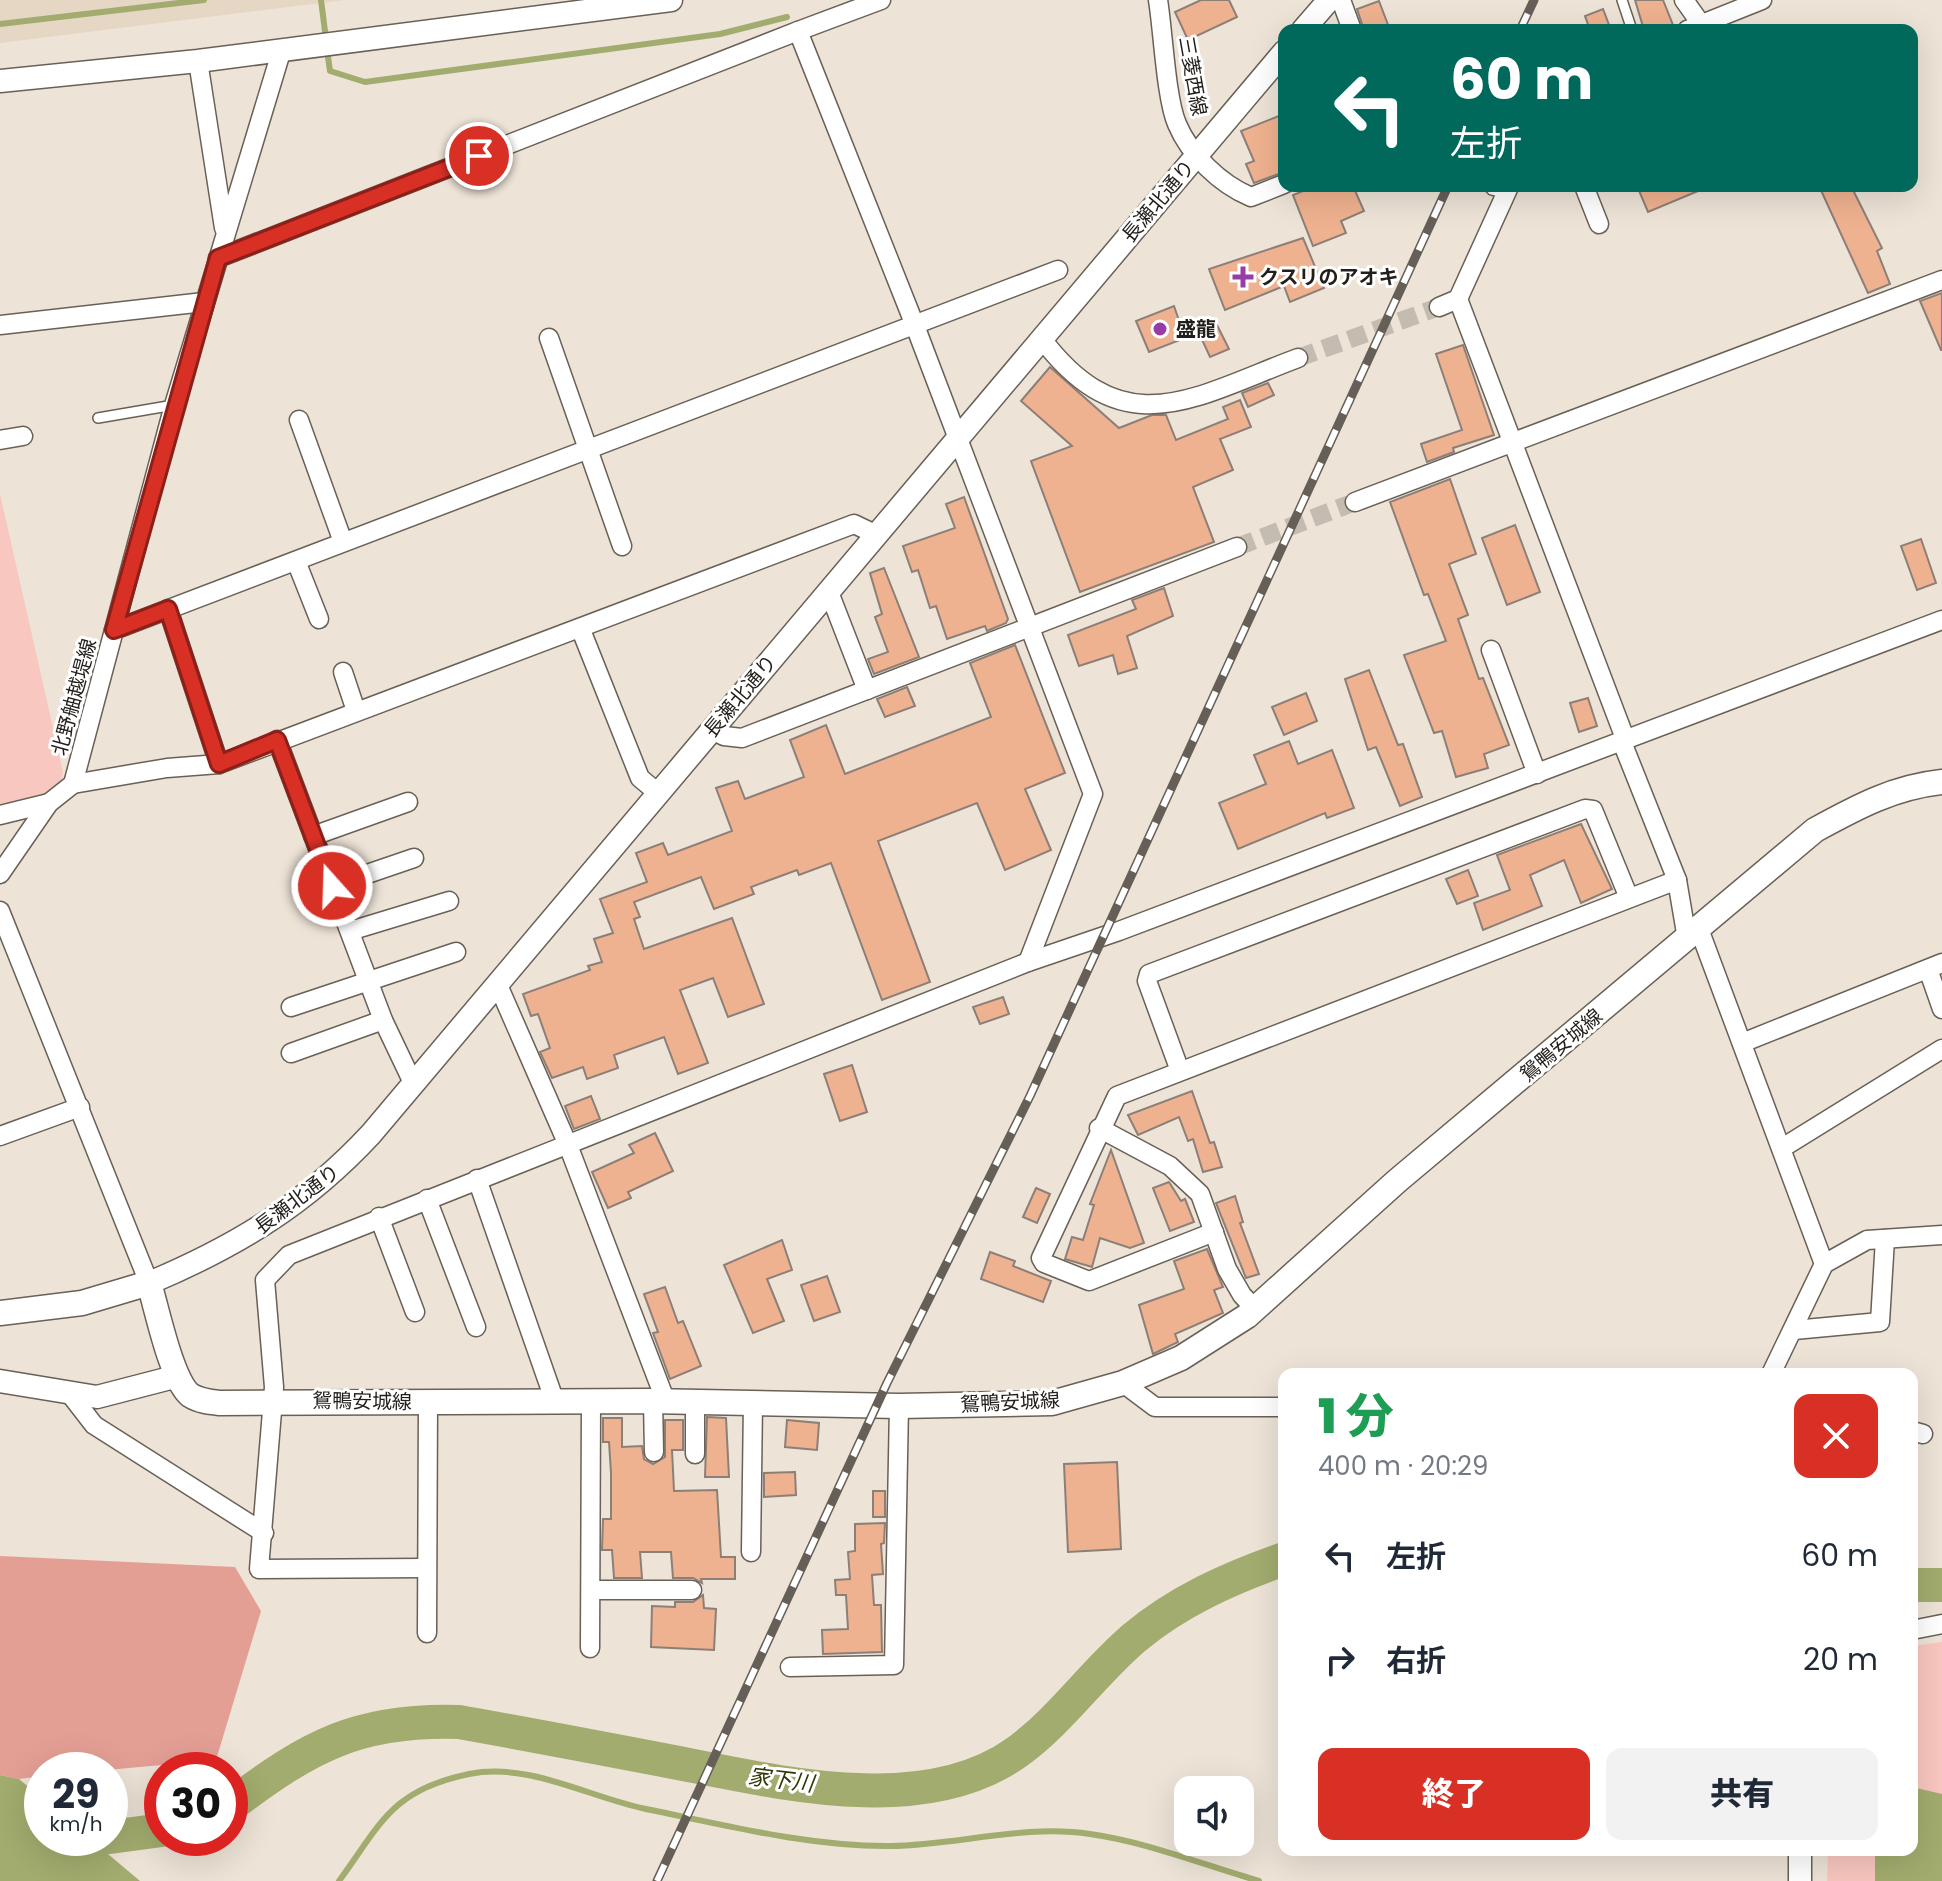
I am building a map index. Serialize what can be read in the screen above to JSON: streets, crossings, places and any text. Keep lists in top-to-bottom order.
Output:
{
  "streets": {
    "main road": ["鴛鴨安城線"],
    "street": ["三菱西線", "長瀬北通り", "北野舳越堤線"]
  },
  "crossings": [
    ["三菱西線", "長瀬北通り"]
  ],
  "water": ["家下川"],
  "places": {
    "health": ["クスリのアオキ"],
    "other": ["盛龍"]
  },
  "page": {
    "turn": ["60 m", "左折"],
    "heading": ["1 分", "400 m · 20:29"],
    "list": [
      {
        "name": "左折",
        "value": "60 m"
      },
      {
        "name": "右折",
        "value": "20 m"
      }
    ],
    "buttons": ["終了", "共有"],
    "speed": "29 km/h",
    "limit": "30"
  }
}
